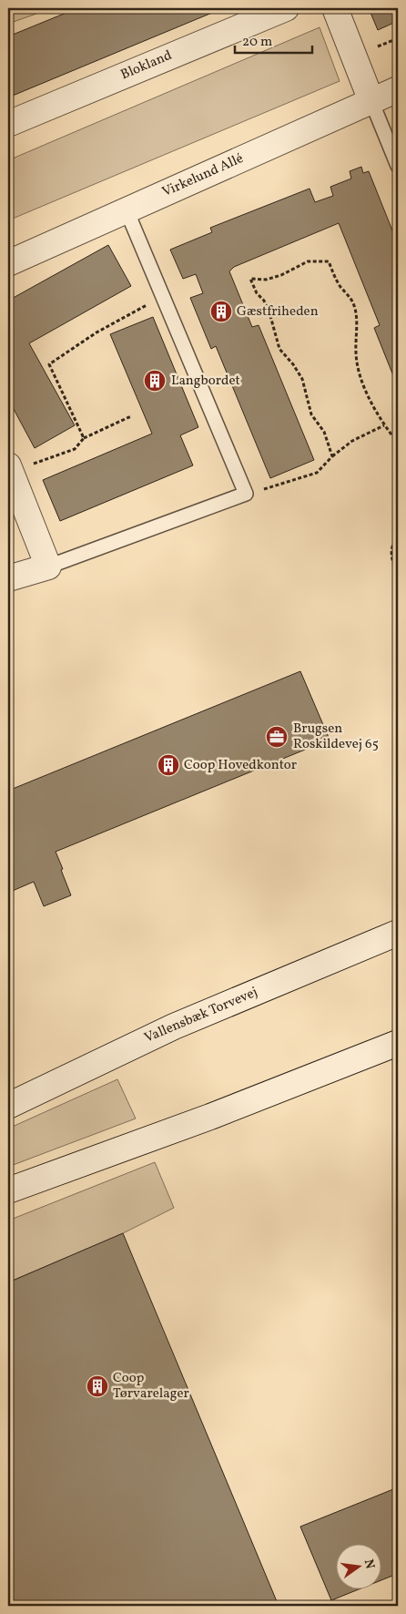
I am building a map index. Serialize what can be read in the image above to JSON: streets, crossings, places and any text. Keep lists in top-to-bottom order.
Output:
{
  "streets": {
    "street": ["Blokland", "Virkelund Allé", "Vallensbæk Torvevej"]
  },
  "places": {
    "building": [
      "Gæstfriheden",
      "Langbordet",
      "Coop Hovedkontor",
      "Coop Tørvarelager"
    ],
    "office": ["Brugsen Roskildevej 65"]
  },
  "scale_bar": "20 m",
  "north": "right"
}
